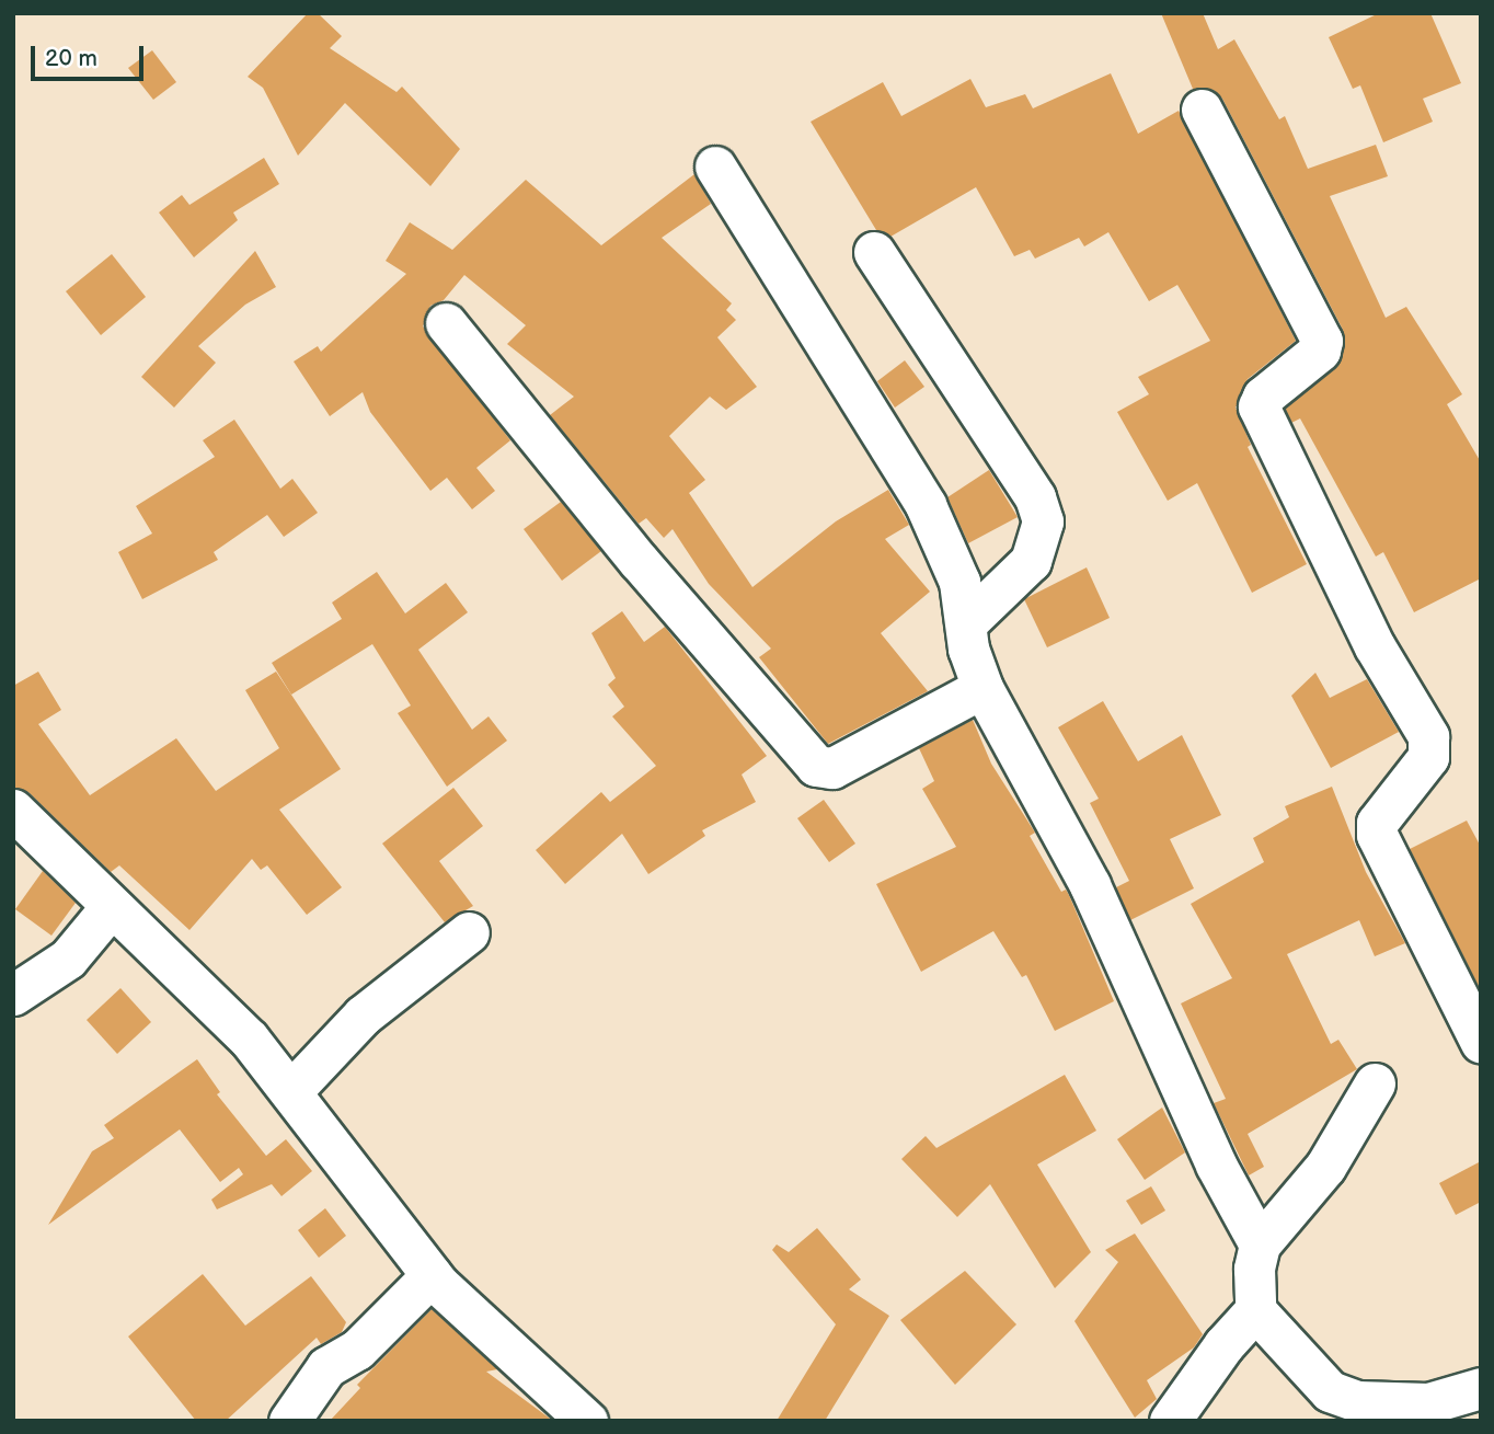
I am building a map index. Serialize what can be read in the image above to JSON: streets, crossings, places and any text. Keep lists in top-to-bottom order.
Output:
{
  "scale_bar": "20 m"
}
